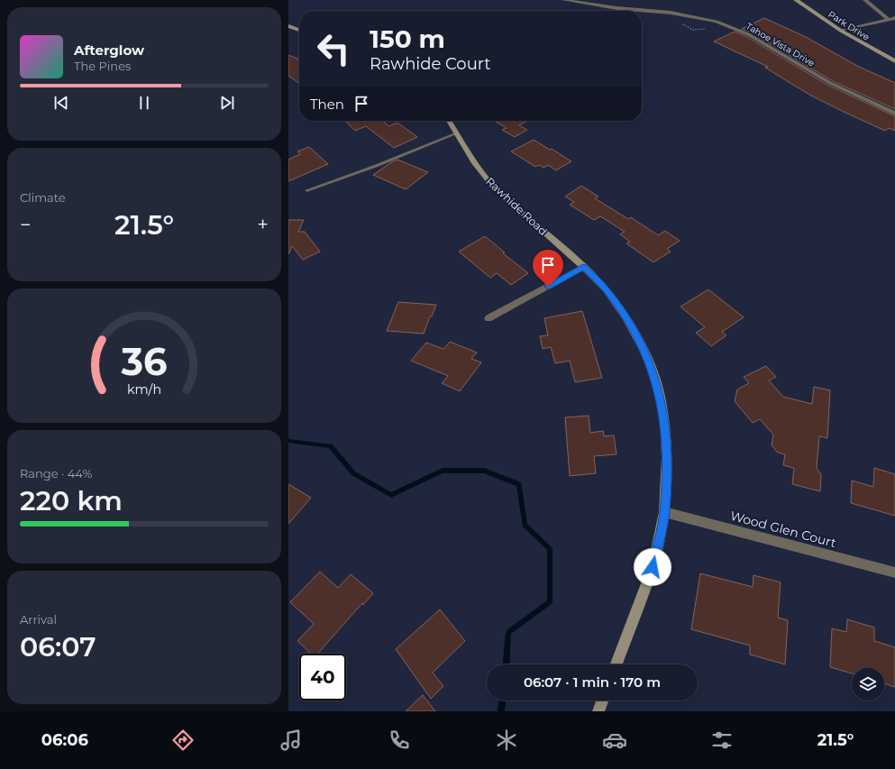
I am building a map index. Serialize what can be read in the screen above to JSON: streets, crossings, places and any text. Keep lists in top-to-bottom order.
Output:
{
  "streets": {
    "street": [
      "Park Drive",
      "Tahoe Vista Drive",
      "Rawhide Road",
      "Wood Glen Court"
    ]
  },
  "crossings": [
    ["Rawhide Road", "Wood Glen Court"]
  ],
  "page": {
    "turn": ["150 m", "Rawhide Court"],
    "song": ["Afterglow", "The Pines"],
    "then": "Then",
    "tile": [
      "Climate",
      ["Range · 44%", "220 km"],
      ["Arrival", "06:07"]
    ],
    "heat": ["−", "21.5°", "+"],
    "limit": "40",
    "trip": "06:07 · 1 min · 170 m",
    "tabs": ["06:06", "21.5°"],
    "gauge": ["36", "km/h"]
  }
}
